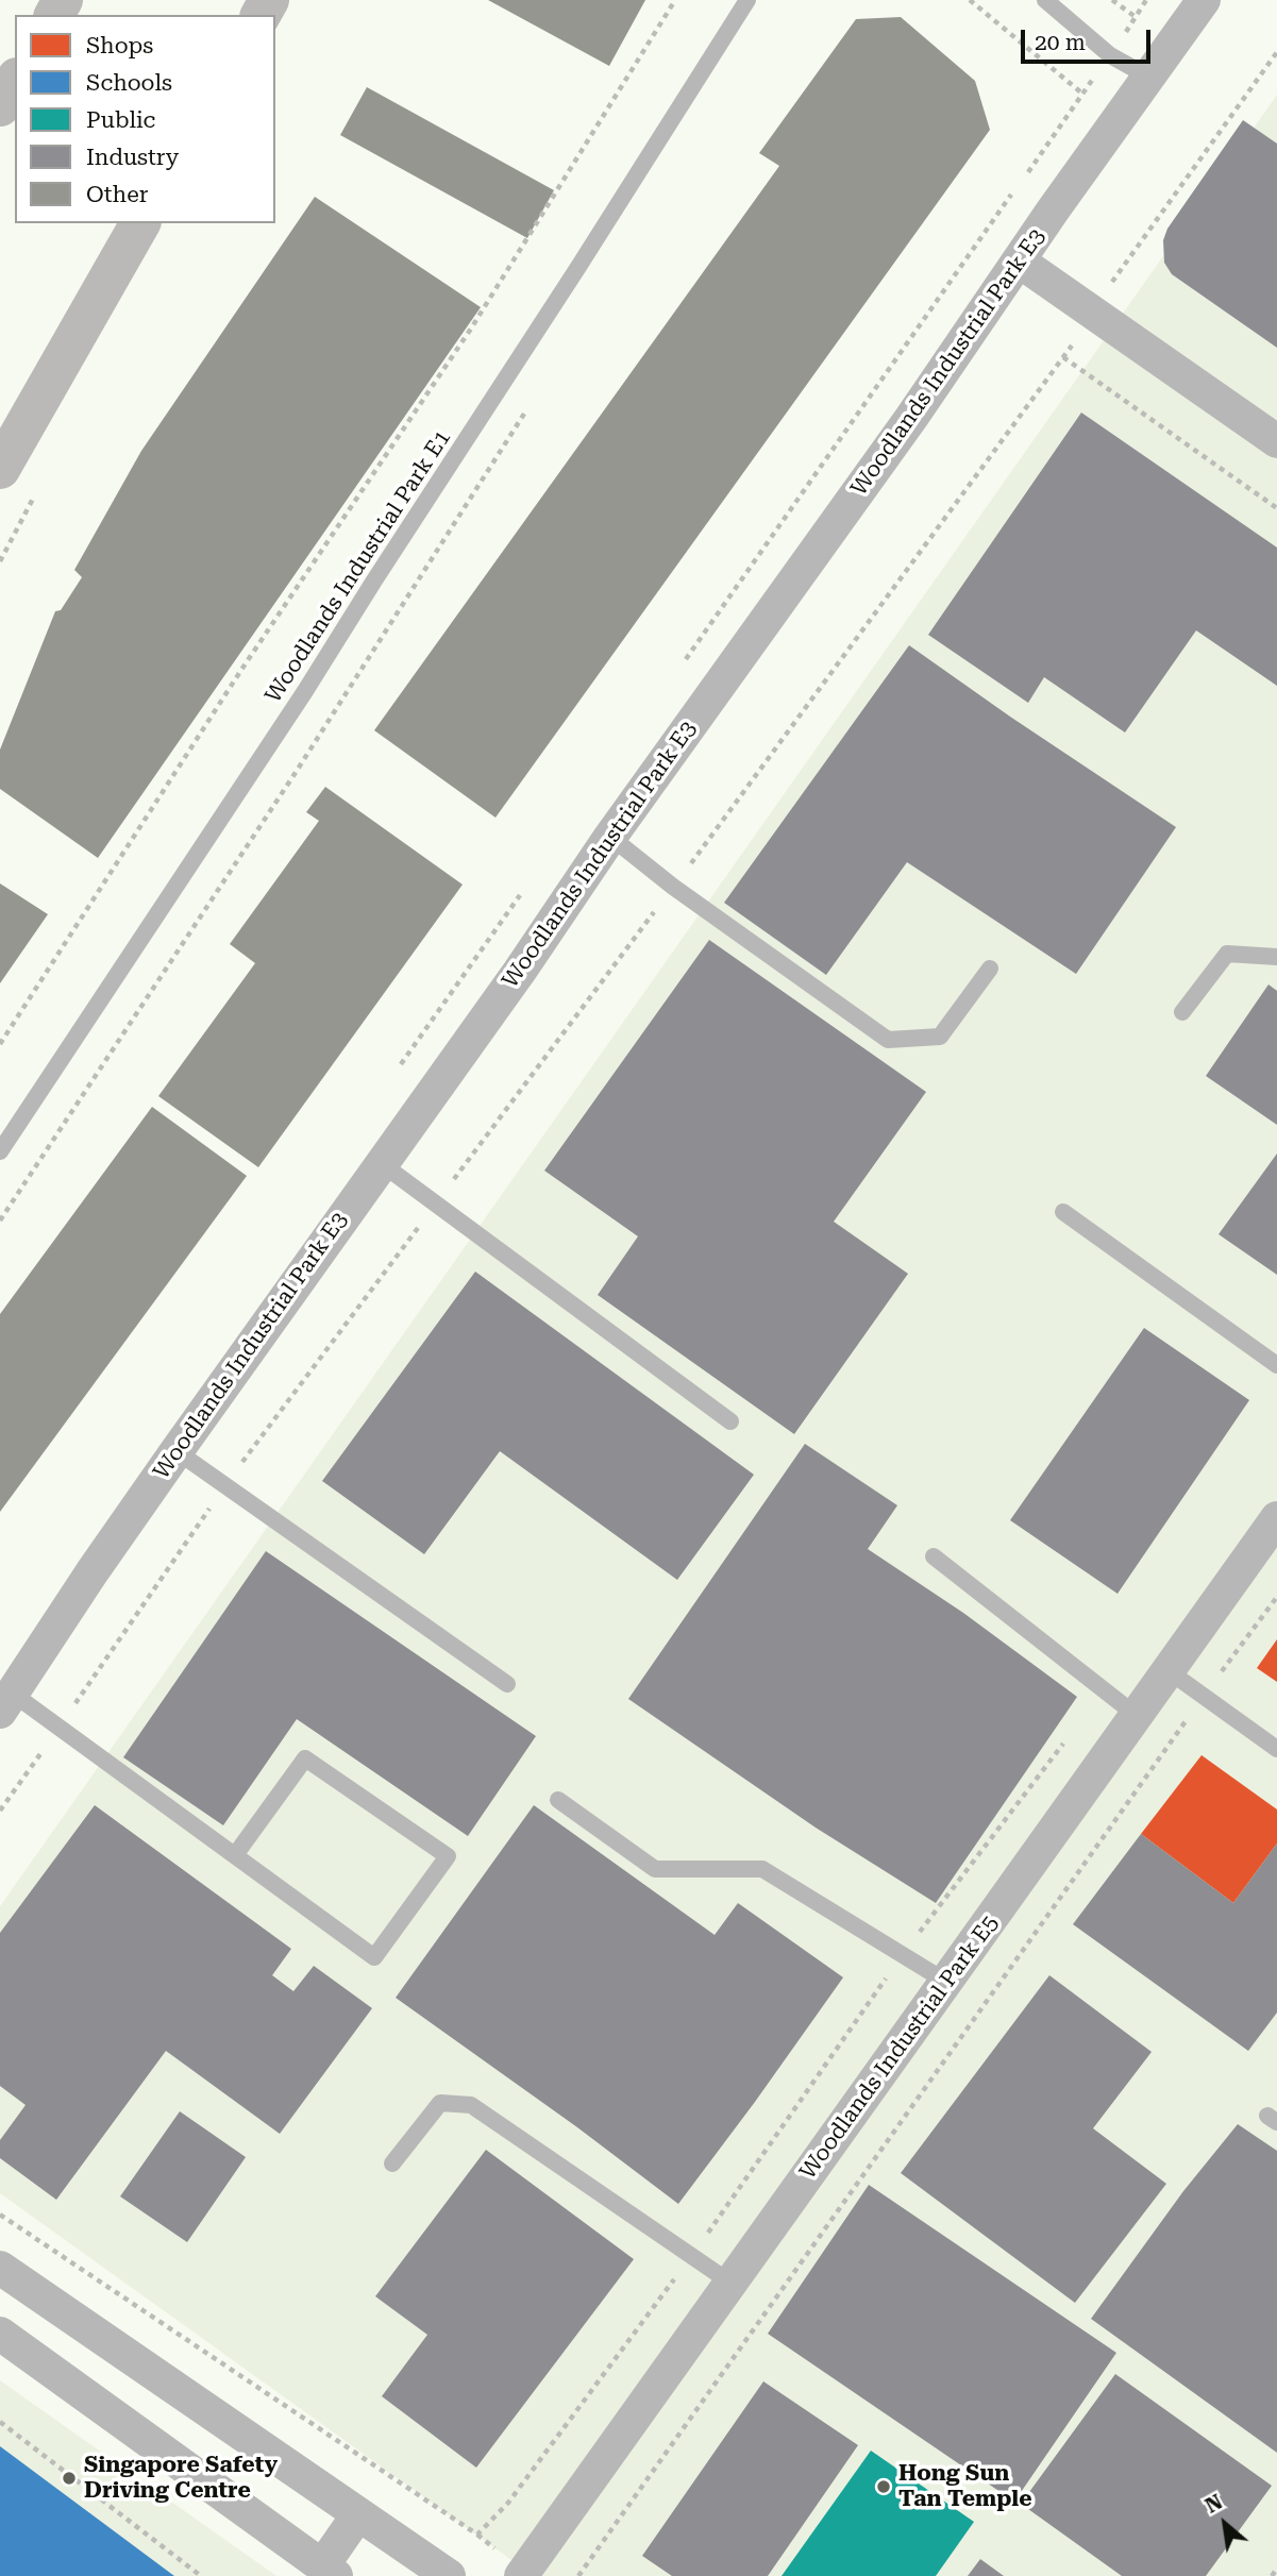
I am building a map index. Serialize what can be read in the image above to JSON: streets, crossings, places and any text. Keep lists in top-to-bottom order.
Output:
{
  "streets": {
    "street": ["Woodlands Industrial Park E3", "Woodlands Industrial Park E5"],
    "lane": ["Woodlands Industrial Park E1"]
  },
  "places": ["Singapore Safety Driving Centre", "Hong Sun Tan Temple"],
  "legend": [
    "Shops",
    "Schools",
    "Public",
    "Industry",
    "Other"
  ],
  "scale_bar": "20 m",
  "north": "top left"
}
